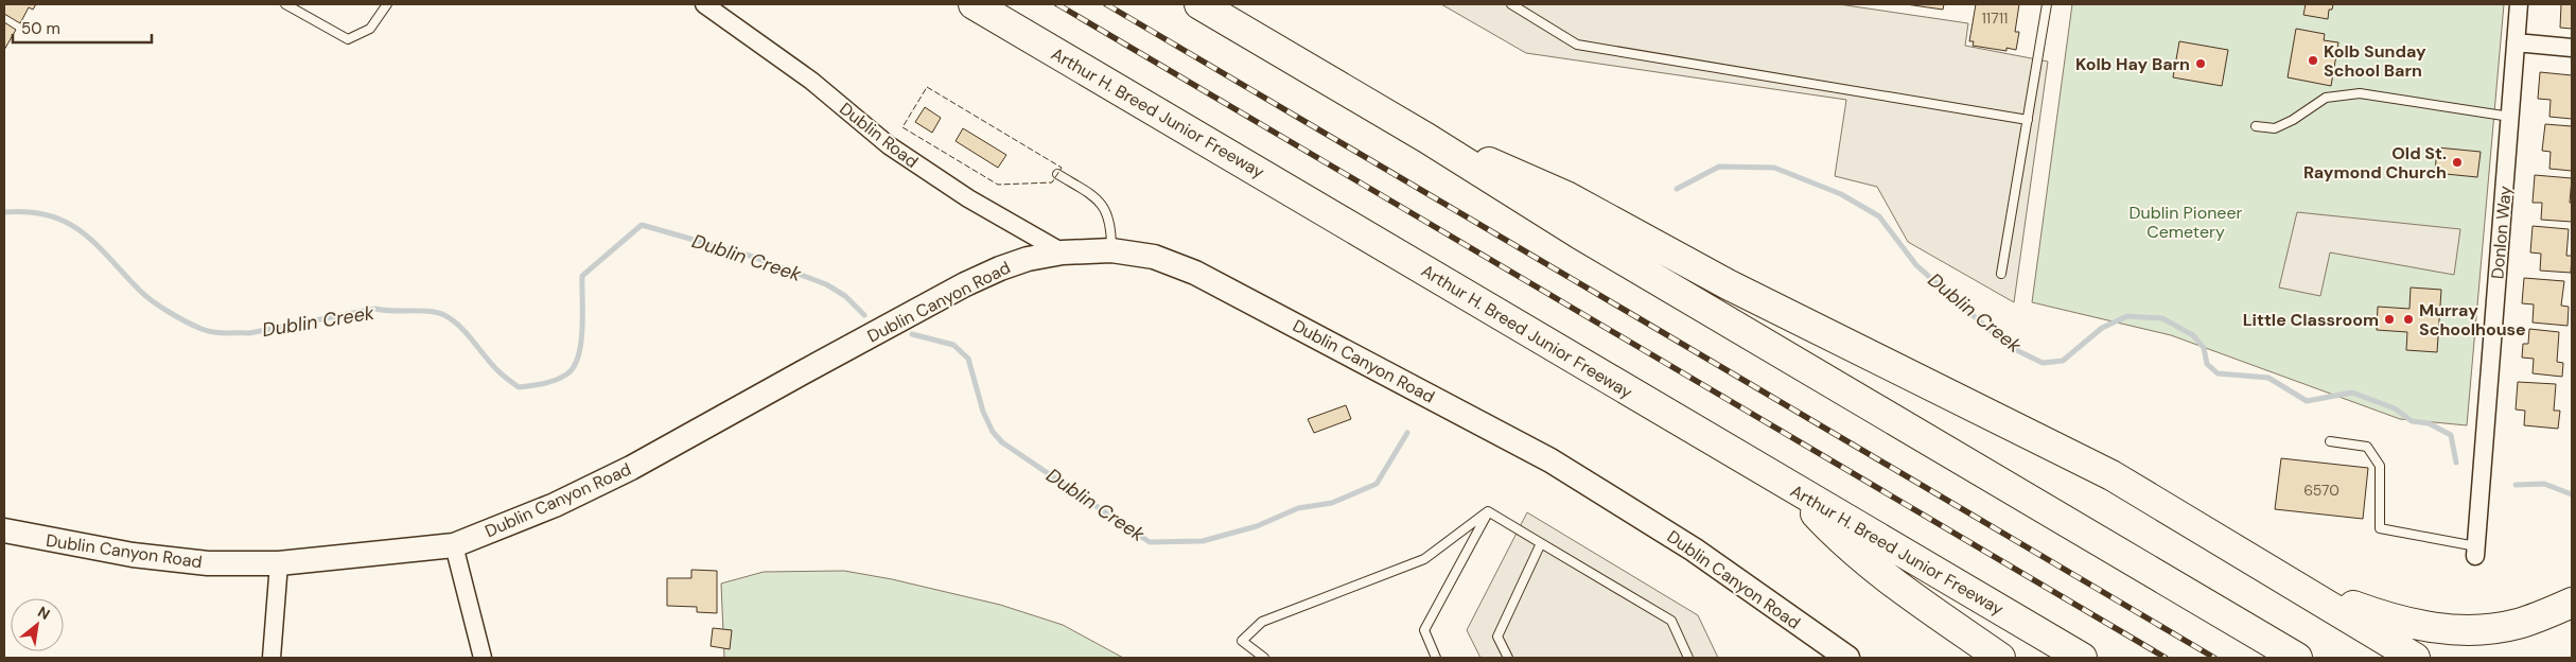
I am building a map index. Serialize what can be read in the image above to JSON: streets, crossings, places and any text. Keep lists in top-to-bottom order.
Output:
{
  "streets": {
    "highway": ["Arthur H. Breed Junior Freeway"],
    "main road": ["Dublin Canyon Road"],
    "street": ["Dublin Road", "Donlon Way"]
  },
  "crossings": [
    ["Dublin Road", "Dublin Canyon Road"]
  ],
  "water": ["Dublin Creek"],
  "parks": ["Dublin Pioneer Cemetery"],
  "places": [
    "Kolb Sunday School Barn",
    "Kolb Hay Barn",
    "Old St. Raymond Church",
    "Little Classroom",
    "Murray Schoolhouse"
  ],
  "house_numbers": ["11711", "6570"],
  "scale_bar": "50 m",
  "north": "top right"
}
